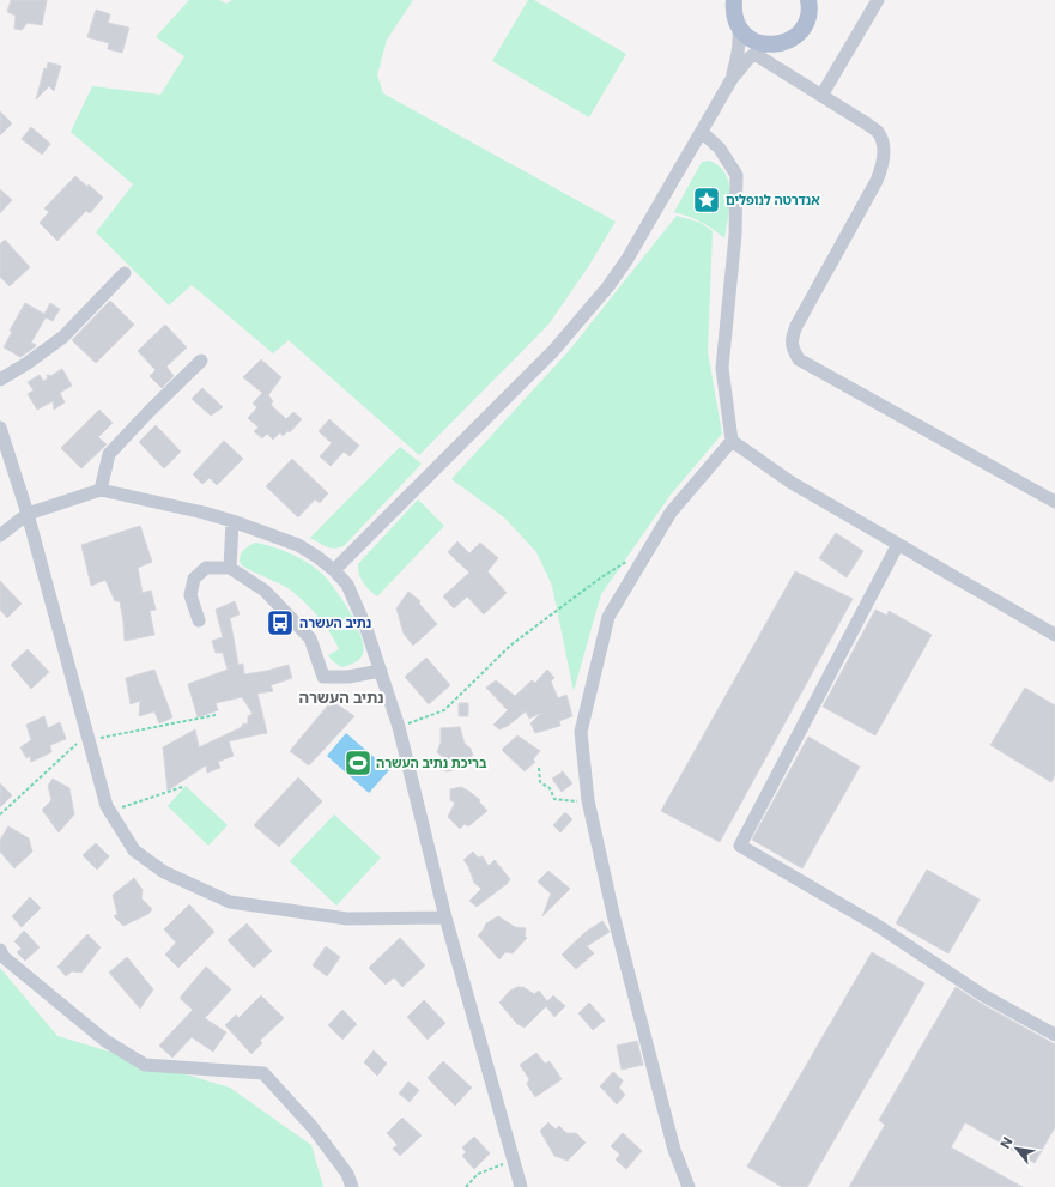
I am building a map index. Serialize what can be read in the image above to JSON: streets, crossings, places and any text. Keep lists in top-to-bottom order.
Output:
{
  "districts": ["נתיב העשרה"],
  "places": {
    "place": ["אנדרטה לנופלים"],
    "bus stop": ["נתיב העשרה"],
    "sports": ["בריכת נתיב העשרה"]
  },
  "north": "top left"
}
